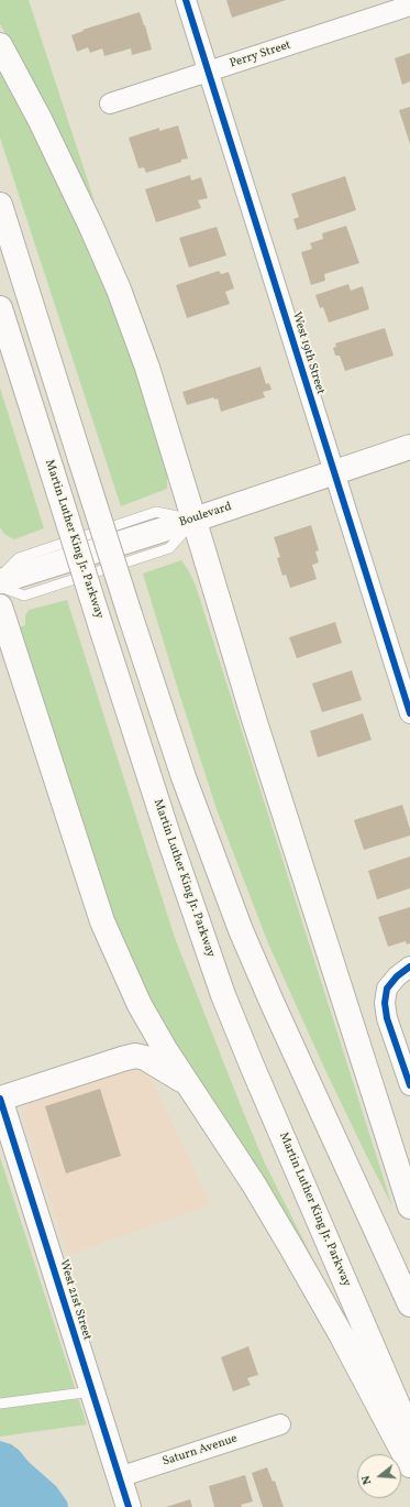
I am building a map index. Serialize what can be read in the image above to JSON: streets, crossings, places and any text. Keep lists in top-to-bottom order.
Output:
{
  "streets": {
    "main road": ["Boulevard", "Martin Luther King Jr. Parkway", "West 21st Street"],
    "street": ["Perry Street", "West 19th Street", "Saturn Avenue"]
  },
  "crossings": [
    ["Perry Street", "West 19th Street"],
    ["West 19th Street", "Boulevard"],
    ["West 21st Street", "Saturn Avenue"]
  ],
  "north": "left"
}
